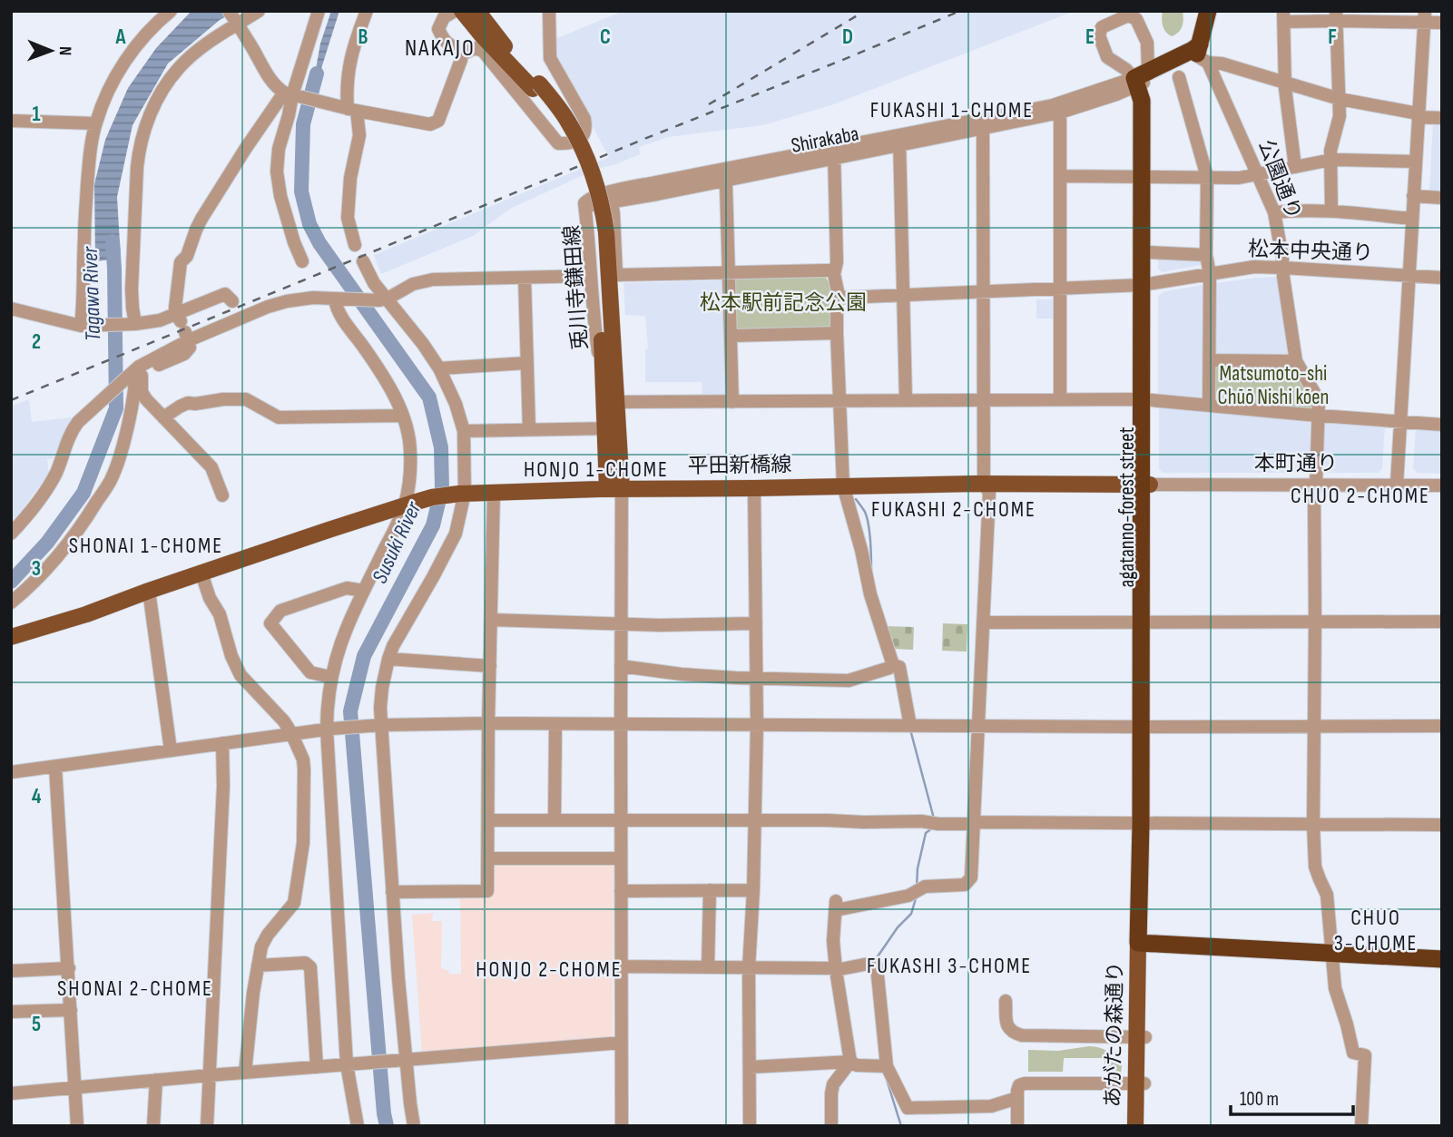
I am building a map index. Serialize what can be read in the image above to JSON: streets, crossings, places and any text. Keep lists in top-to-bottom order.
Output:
{
  "streets": {
    "highway": ["agatanno-forest street"],
    "main road": ["兎川寺鎌田線", "平田新橋線", "あがたの森通り"],
    "street": [
      "Shirakaba",
      "公園通り",
      "松本中央通り",
      "本町通り"
    ]
  },
  "crossings": [
    ["Shirakaba", "agatanno-forest street"],
    ["公園通り", "松本中央通り"],
    ["公園通り", "本町通り"],
    ["松本中央通り", "agatanno-forest street"],
    ["兎川寺鎌田線", "平田新橋線"],
    ["本町通り", "平田新橋線"],
    ["本町通り", "agatanno-forest street"],
    ["平田新橋線", "agatanno-forest street"],
    ["agatanno-forest street", "あがたの森通り"]
  ],
  "districts": [
    "NAKAJO",
    "FUKASHI 1-CHOME",
    "HONJO 1-CHOME",
    "CHUO 2-CHOME",
    "FUKASHI 2-CHOME",
    "SHONAI 1-CHOME",
    "CHUO 3-CHOME",
    "FUKASHI 3-CHOME",
    "HONJO 2-CHOME",
    "SHONAI 2-CHOME"
  ],
  "water": ["Tagawa River", "Susuki River"],
  "parks": ["松本駅前記念公園", "Matsumoto-shi Chūō Nishi kōen"],
  "scale_bar": "100 m",
  "north": "right",
  "grid": {
    "columns": [
      "A",
      "B",
      "C",
      "D",
      "E",
      "F"
    ],
    "rows": [
      "1",
      "2",
      "3",
      "4",
      "5"
    ]
  }
}
